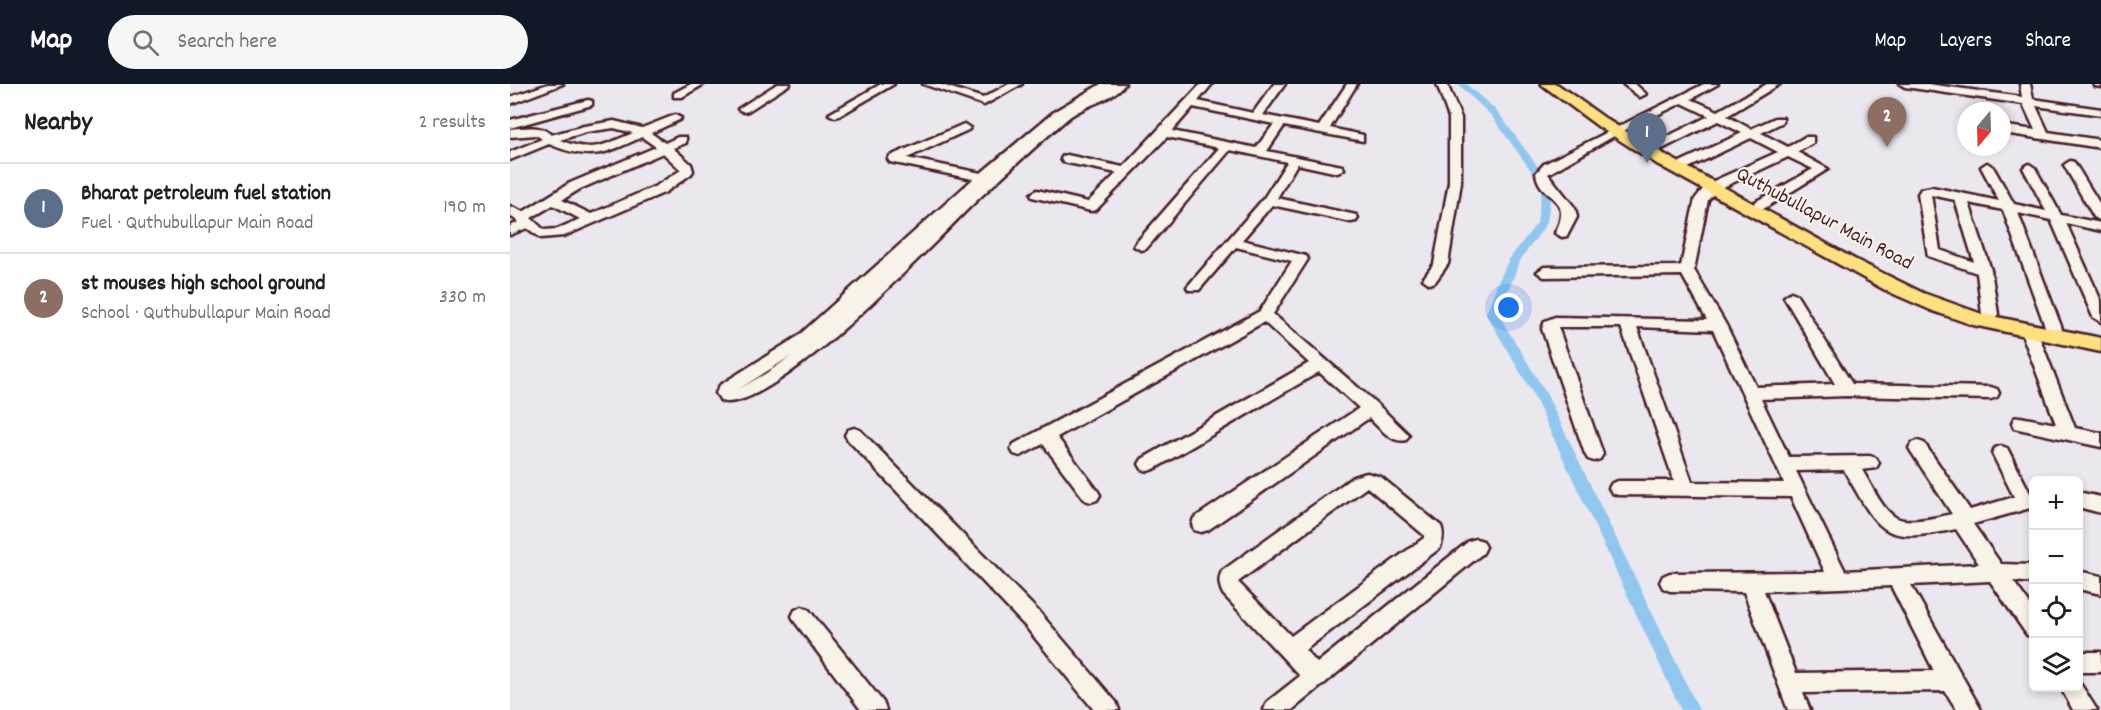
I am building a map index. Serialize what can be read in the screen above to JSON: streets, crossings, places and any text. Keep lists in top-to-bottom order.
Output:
{
  "streets": {
    "main road": ["Quthubullapur Main Road"]
  },
  "north": "bottom",
  "page": {
    "header": "Map",
    "search": "Search here",
    "nav": ["Map", "Layers", "Share"],
    "heading": ["Nearby", "2 results"],
    "pins": ["2", "1"],
    "list": [
      {
        "mark": "1",
        "name": "Bharat petroleum fuel station",
        "note": "Fuel · Quthubullapur Main Road",
        "value": "190 m"
      },
      {
        "mark": "2",
        "name": "st mouses high school ground",
        "note": "School · Quthubullapur Main Road",
        "value": "330 m"
      }
    ],
    "map_buttons": ["+", "−"]
  }
}
